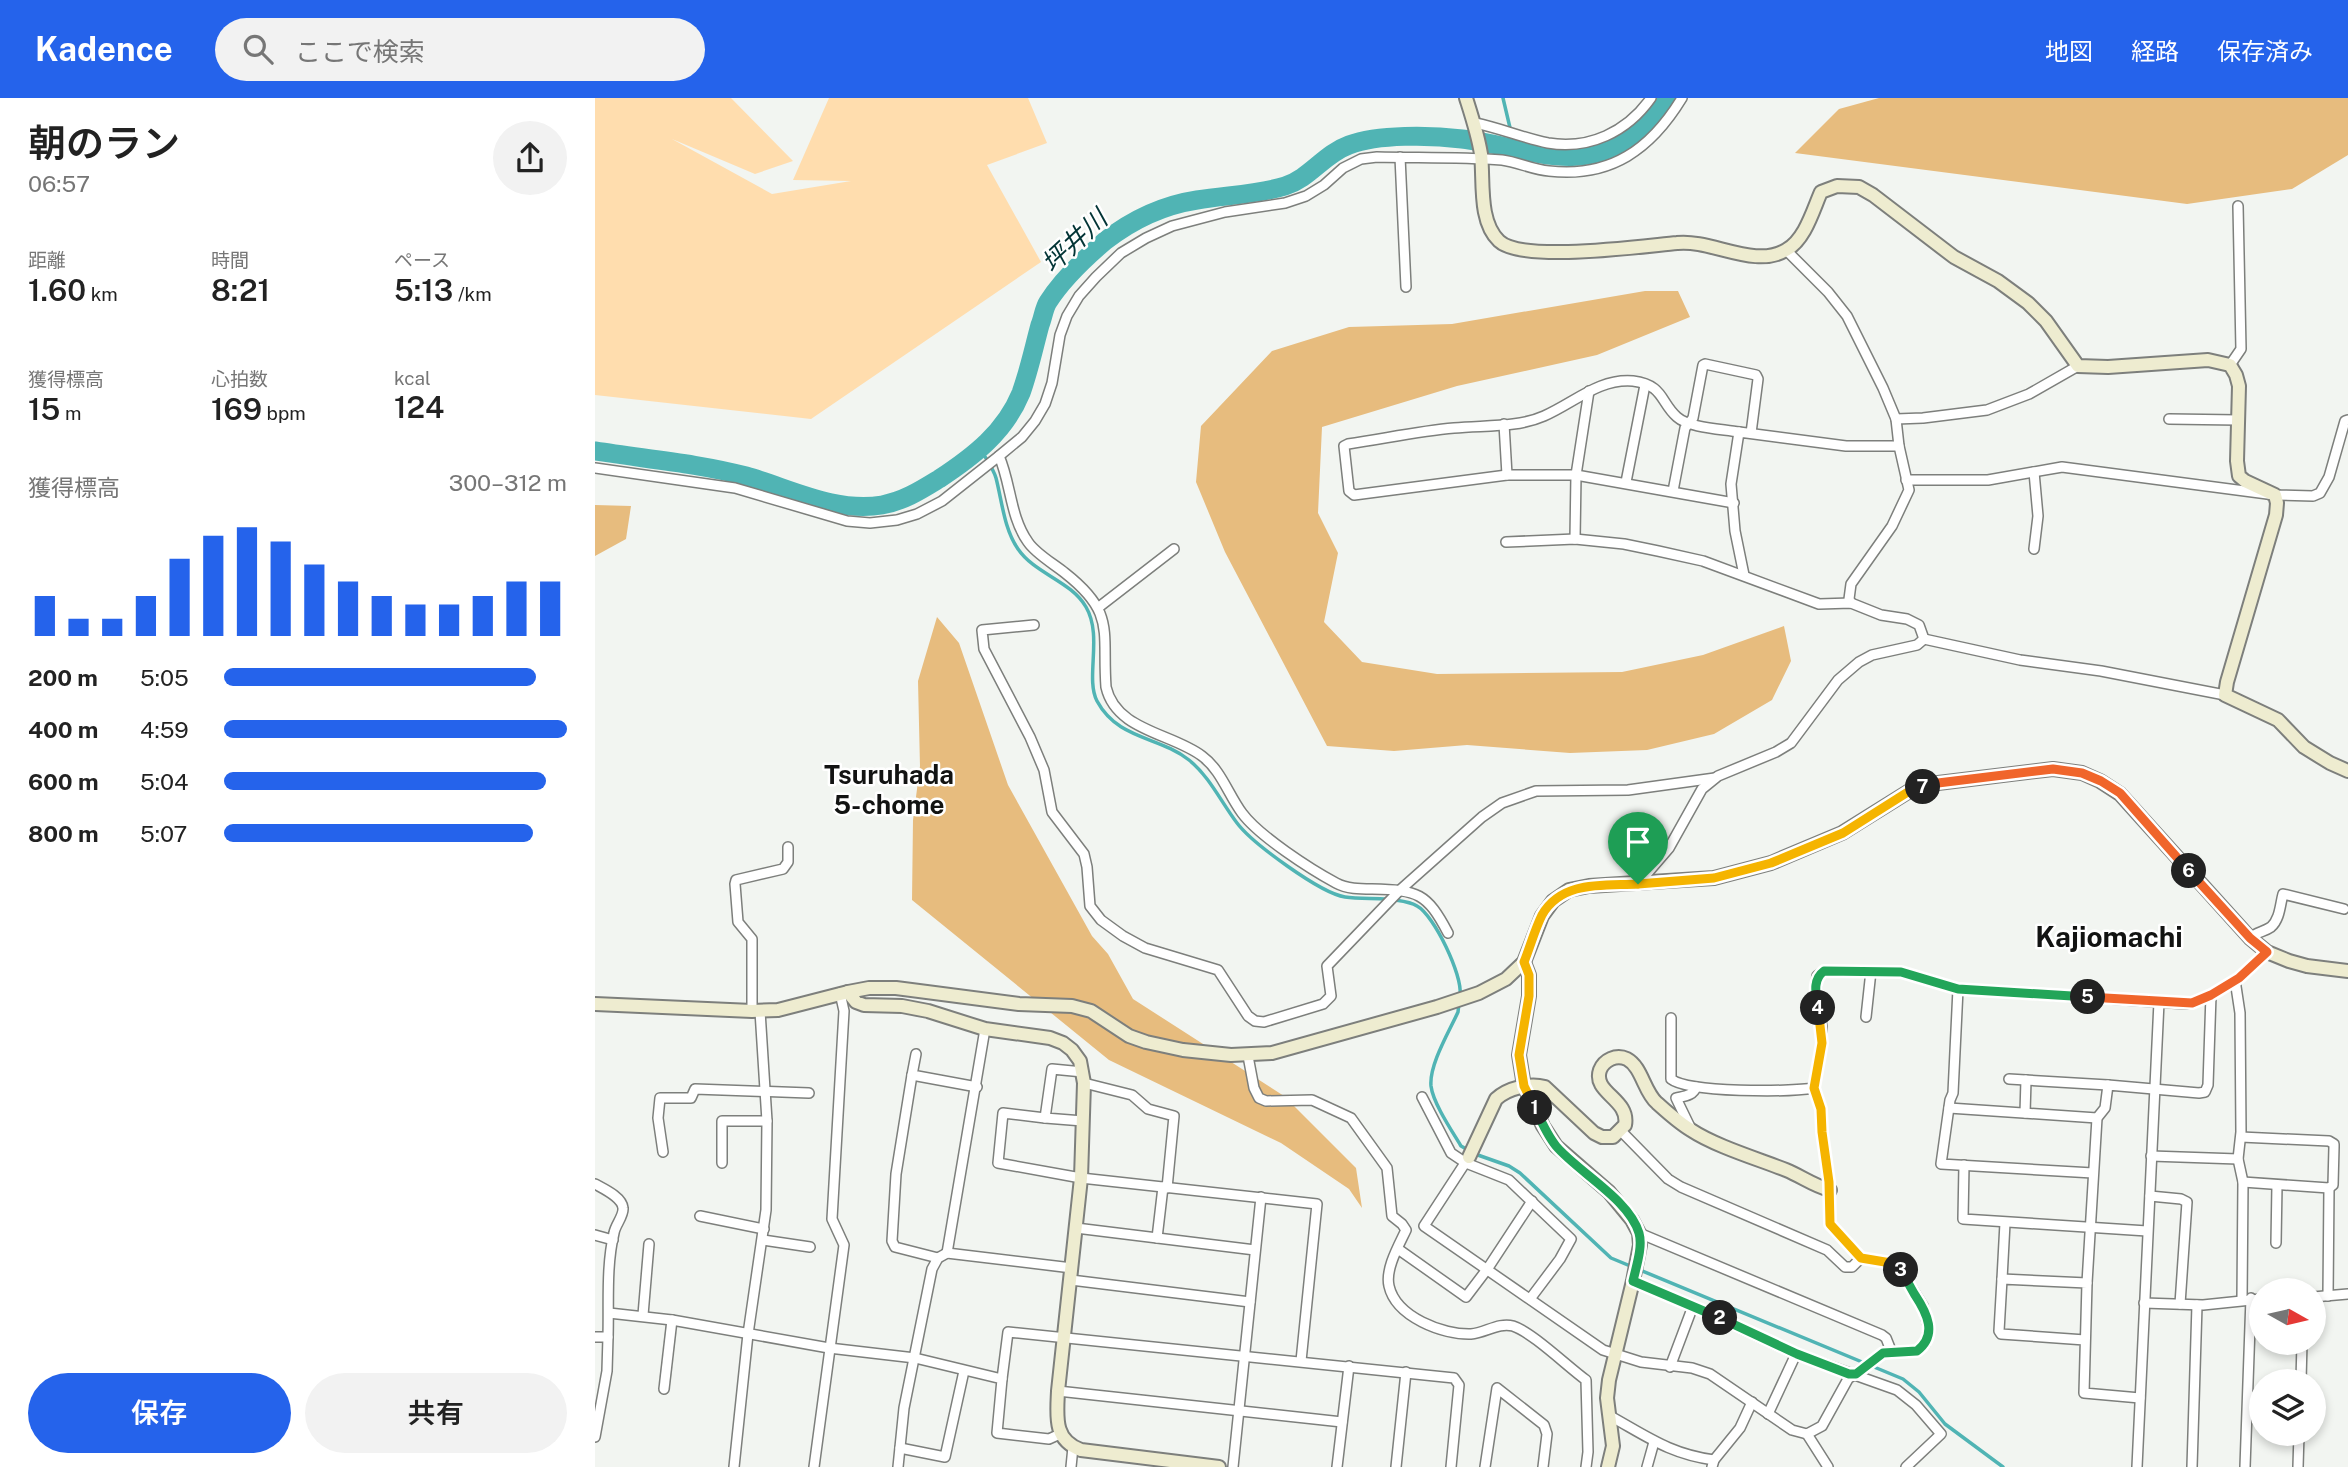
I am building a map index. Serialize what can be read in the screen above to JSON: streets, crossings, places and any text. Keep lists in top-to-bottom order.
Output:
{
  "districts": ["Tsuruhada 5-chome", "Kajiomachi"],
  "water": ["坪井川"],
  "north": "right",
  "page": {
    "header": "Kadence",
    "search": "ここで検索",
    "nav": ["地図", "経路", "保存済み"],
    "heading": ["朝のラン", "06:57"],
    "stats": [
      ["距離", "1.60 km"],
      ["時間", "8:21"],
      ["ペース", "5:13 /km"],
      ["獲得標高", "15 m"],
      ["心拍数", "169 bpm"],
      ["kcal", "124"]
    ],
    "chart": ["獲得標高", "300–312 m"],
    "list": [
      {
        "name": "200 m",
        "note": "5:05"
      },
      {
        "name": "400 m",
        "note": "4:59"
      },
      {
        "name": "600 m",
        "note": "5:04"
      },
      {
        "name": "800 m",
        "note": "5:07"
      }
    ],
    "pins": [
      "7",
      "6",
      "5",
      "4",
      "1",
      "3",
      "2"
    ],
    "buttons": ["保存", "共有"]
  }
}
